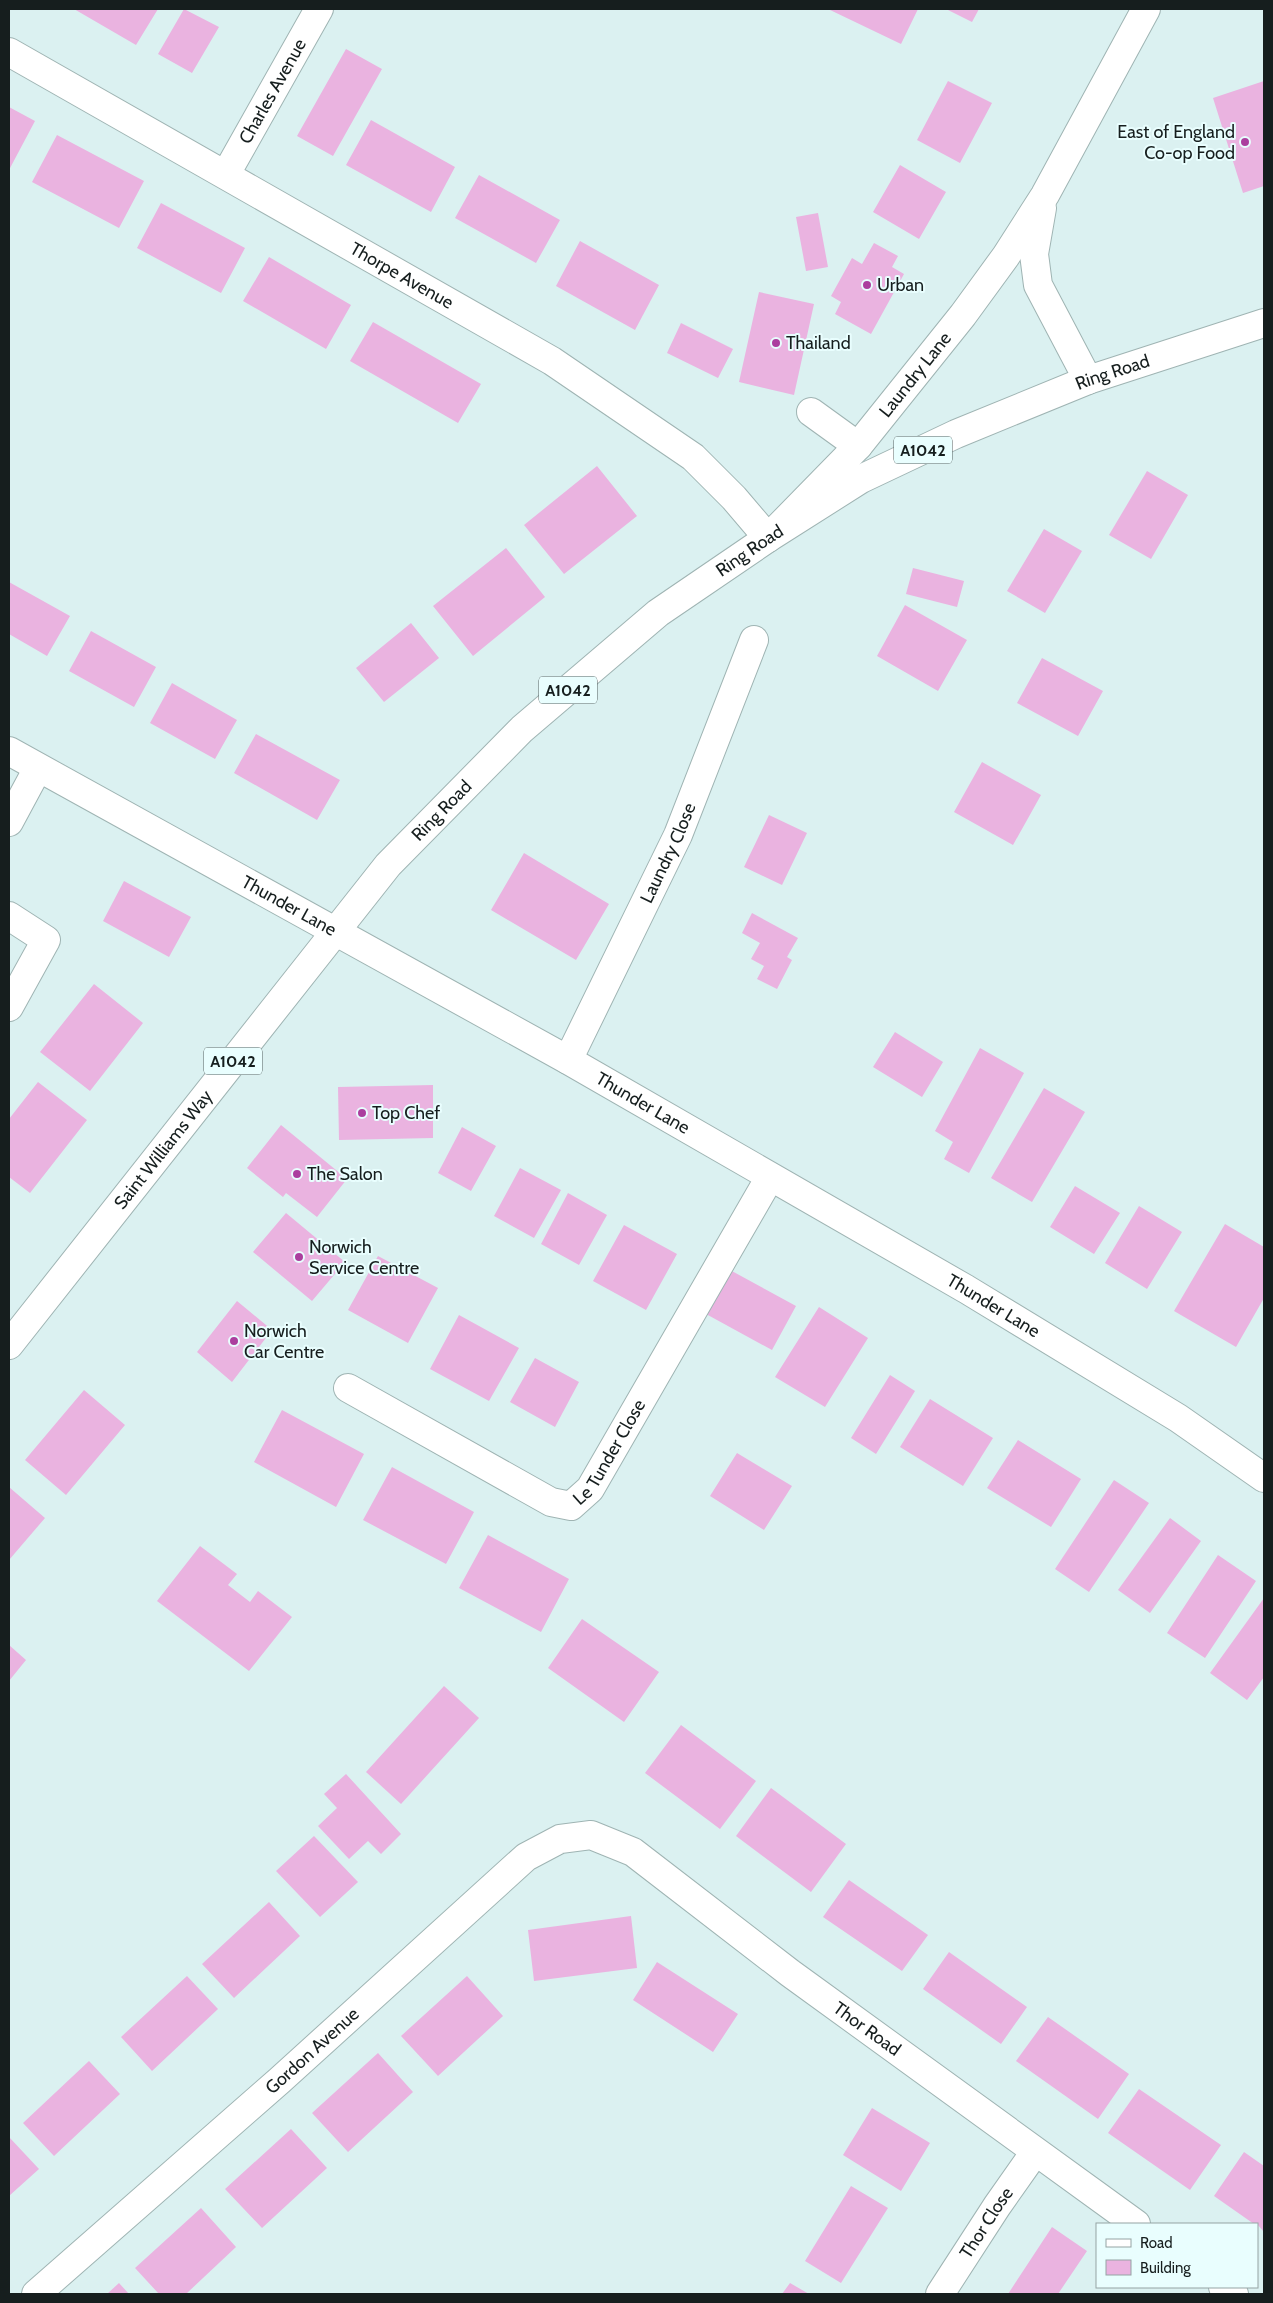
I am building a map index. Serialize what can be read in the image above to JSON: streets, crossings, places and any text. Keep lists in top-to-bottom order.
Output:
{
  "streets": {
    "main road": [
      "Charles Avenue",
      "Thorpe Avenue",
      "Ring Road",
      "Laundry Lane",
      "A1042",
      "Laundry Close",
      "Thunder Lane",
      "Saint Williams Way",
      "Le Tunder Close",
      "Thor Road",
      "Gordon Avenue",
      "Thor Close"
    ]
  },
  "crossings": [
    ["Charles Avenue", "Thorpe Avenue"],
    ["Thorpe Avenue", "Ring Road"],
    ["Thorpe Avenue", "Laundry Lane"],
    ["Ring Road", "Laundry Lane"],
    ["Ring Road", "Thunder Lane"],
    ["Ring Road", "Saint Williams Way"],
    ["Laundry Close", "Thunder Lane"],
    ["Thunder Lane", "Saint Williams Way"],
    ["Thunder Lane", "Le Tunder Close"],
    ["Thor Road", "Gordon Avenue"],
    ["Thor Road", "Thor Close"]
  ],
  "places": [
    "East of England Co-op Food",
    "Urban",
    "Thailand",
    "Top Chef",
    "The Salon",
    "Norwich Service Centre",
    "Norwich Car Centre"
  ],
  "legend": ["Road", "Building"]
}
